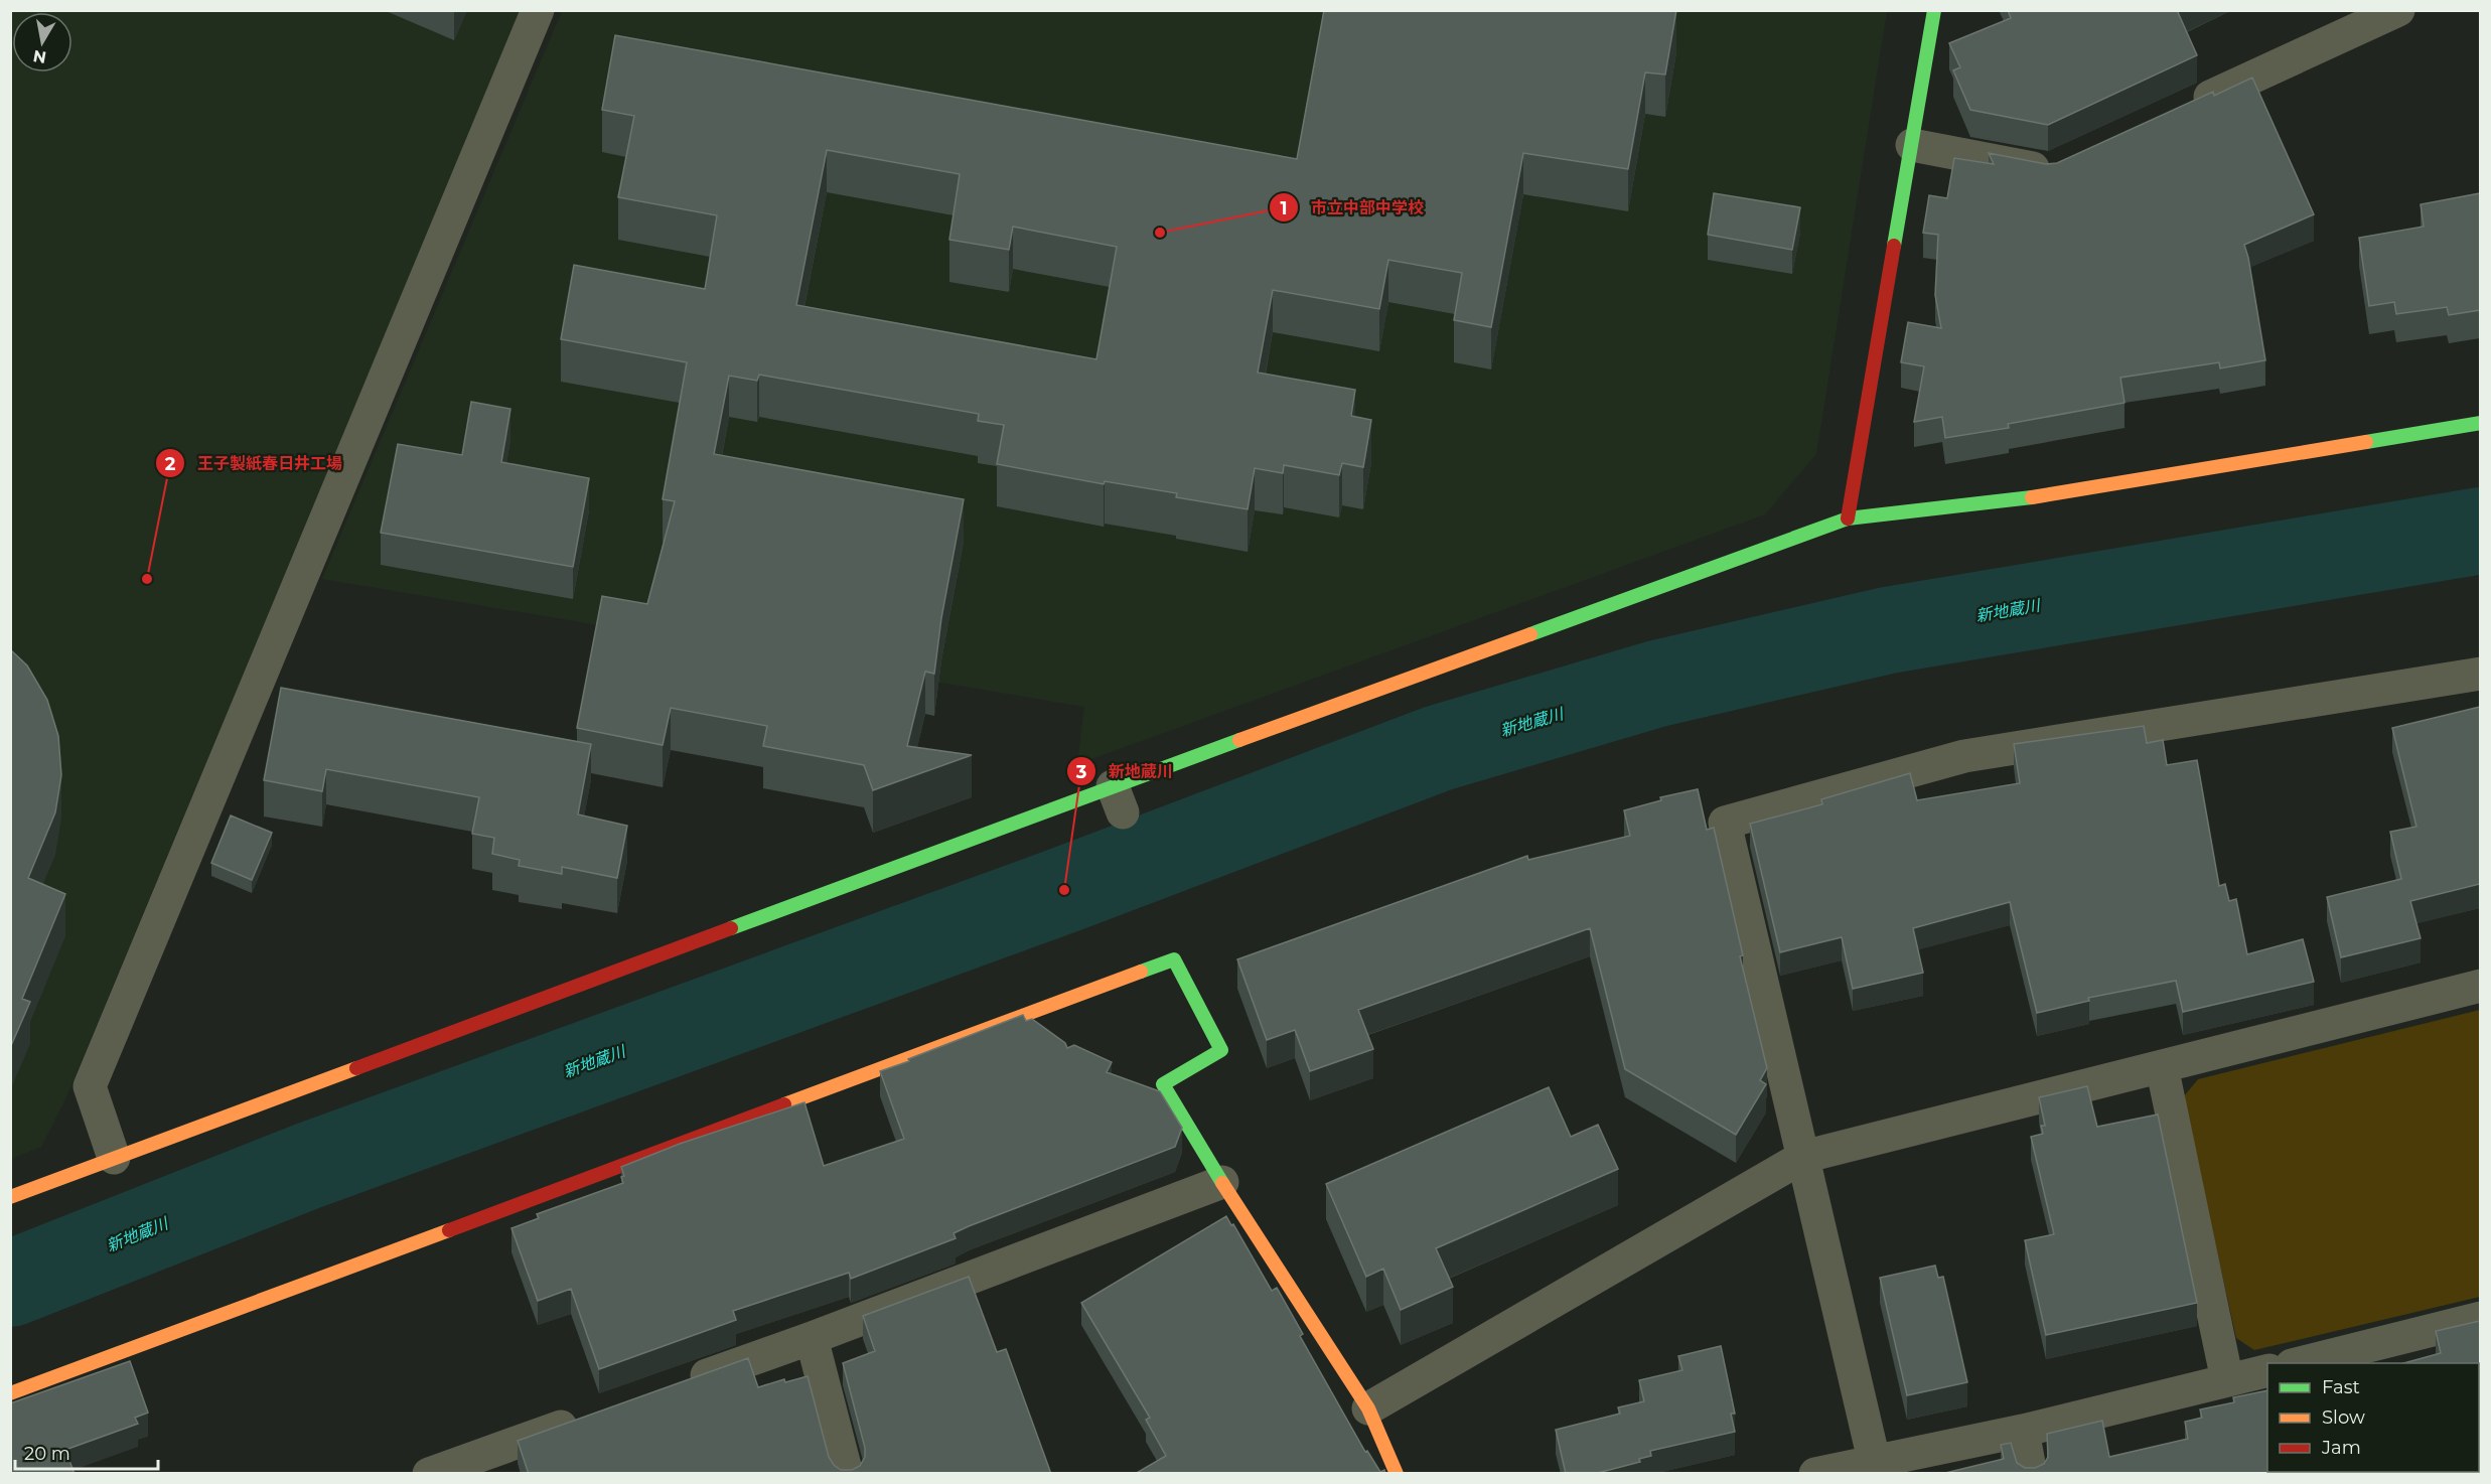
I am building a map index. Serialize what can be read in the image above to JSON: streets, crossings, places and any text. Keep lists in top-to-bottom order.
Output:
{
  "water": ["新地蔵川"],
  "places": ["市立中部中学校", "王子製紙春日井工場", "新地蔵川"],
  "legend": ["Fast", "Slow", "Jam"],
  "scale_bar": "20 m",
  "north": "bottom"
}
